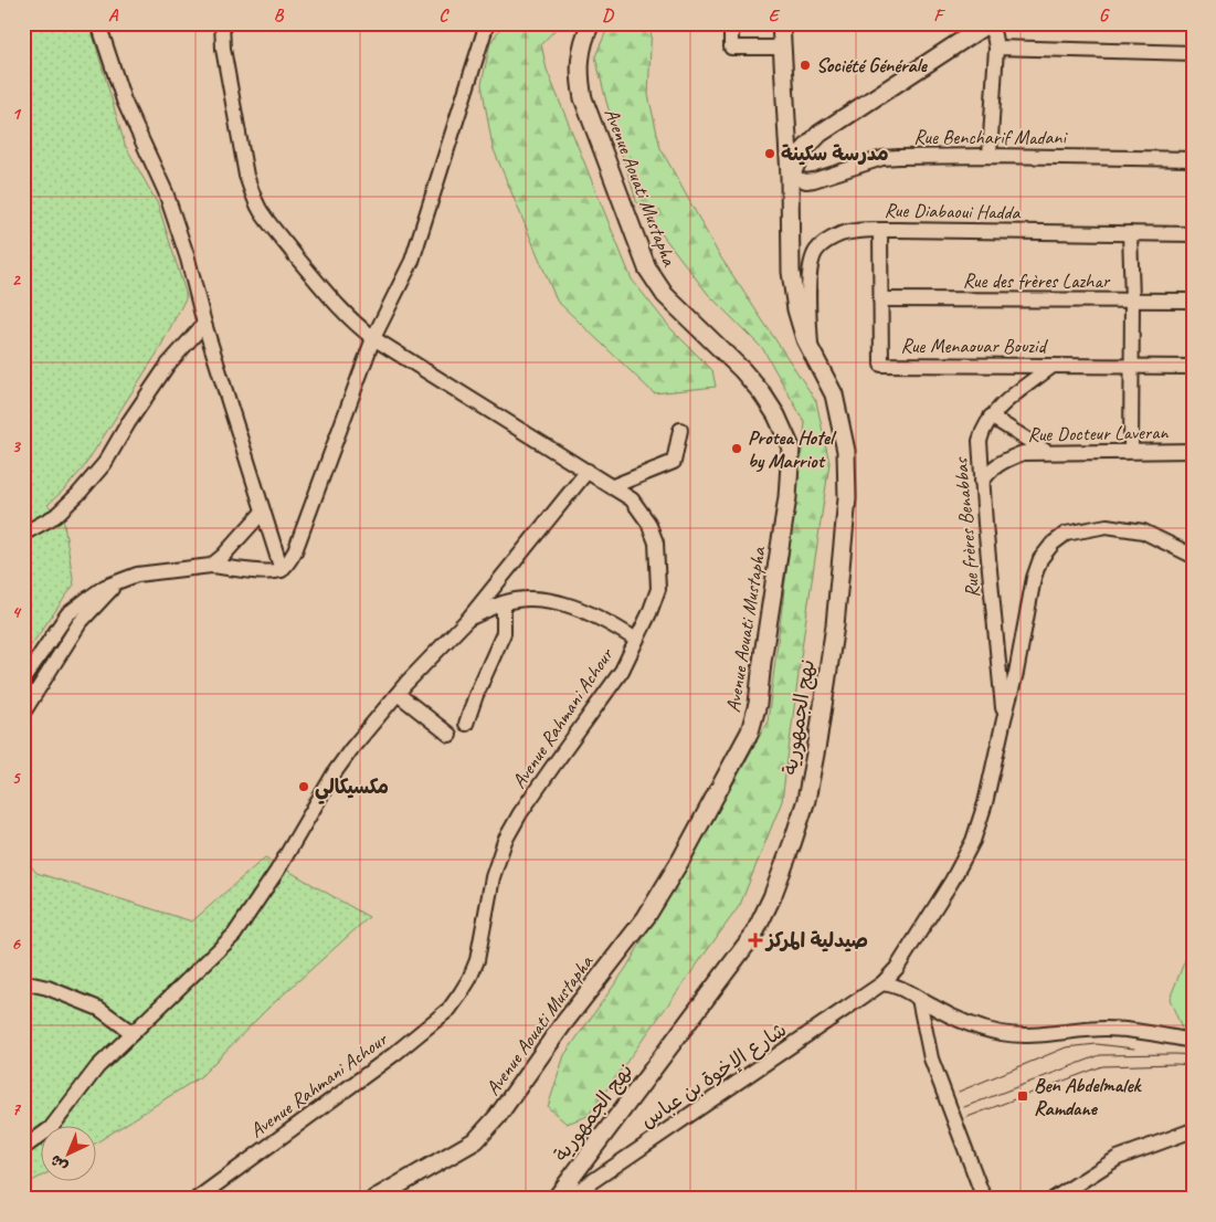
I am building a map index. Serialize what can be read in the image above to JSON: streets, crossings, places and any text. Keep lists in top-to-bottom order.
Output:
{
  "streets": {
    "main road": ["Avenue Aouati Mustapha", "نهج الجمهورية"],
    "street": [
      "Rue Bencharif Madani",
      "Rue Diabaoui Hadda",
      "Rue des frères Lazhar",
      "Rue Menaouar Bouzid",
      "Rue Docteur Laveran",
      "Rue frères Benabbas",
      "Avenue Rahmani Achour",
      "شارع الإخوة بن عباس"
    ]
  },
  "crossings": [
    ["Rue Bencharif Madani", "نهج الجمهورية"],
    ["Rue Diabaoui Hadda", "Rue Menaouar Bouzid"],
    ["Rue Diabaoui Hadda", "نهج الجمهورية"],
    ["Rue des frères Lazhar", "Rue Menaouar Bouzid"],
    ["Rue Menaouar Bouzid", "Rue frères Benabbas"],
    ["Rue Docteur Laveran", "Rue frères Benabbas"],
    ["Rue frères Benabbas", "شارع الإخوة بن عباس"]
  ],
  "places": {
    "other": [
      "Société Générale",
      "مدرسة سكينة",
      "Protea Hotel by Marriot",
      "مكسيكالي"
    ],
    "health": ["صيدلية المركز"],
    "transit": ["Ben Abdelmalek Ramdane"]
  },
  "north": "bottom left",
  "grid": {
    "columns": [
      "A",
      "B",
      "C",
      "D",
      "E",
      "F",
      "G"
    ],
    "rows": [
      "1",
      "2",
      "3",
      "4",
      "5",
      "6",
      "7"
    ]
  }
}
